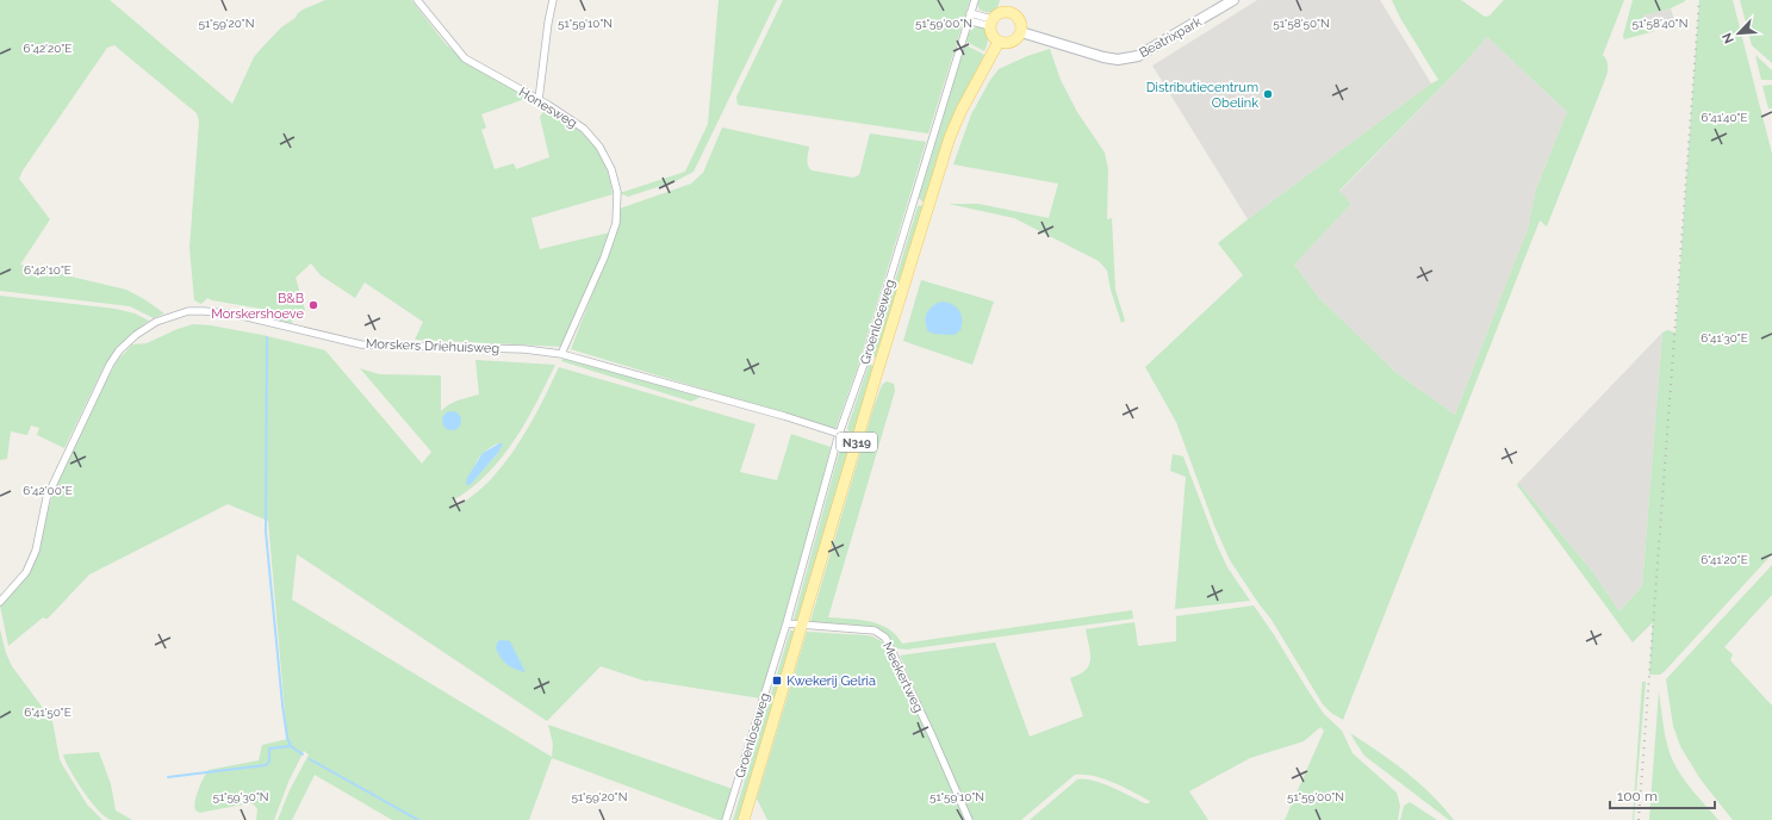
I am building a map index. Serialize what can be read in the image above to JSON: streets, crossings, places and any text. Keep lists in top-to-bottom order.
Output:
{
  "streets": {
    "main road": ["Groenloseweg", "N319"],
    "street": [
      "Beatrixpark",
      "Honesweg",
      "Morskers Driehuisweg",
      "Meekertweg"
    ]
  },
  "crossings": [
    ["Beatrixpark", "Groenloseweg"],
    ["Honesweg", "Morskers Driehuisweg"],
    ["Groenloseweg", "Morskers Driehuisweg"],
    ["Groenloseweg", "Meekertweg"]
  ],
  "places": {
    "other": ["Distributiecentrum Obelink", "B&B Morskershoeve"],
    "transit": ["Kwekerij Gelria"]
  },
  "scale_bar": "100 m",
  "north": "bottom left",
  "coordinates": [
    "51°59'10\"N",
    "51°58'50\"N",
    "51°59'20\"N",
    "51°59'00\"N",
    "51°58'40\"N",
    "6°42'20\"E",
    "6°41'40\"E",
    "6°42'10\"E",
    "6°41'30\"E",
    "6°42'00\"E",
    "6°41'20\"E",
    "6°41'50\"E",
    "51°59'30\"N"
  ]
}
